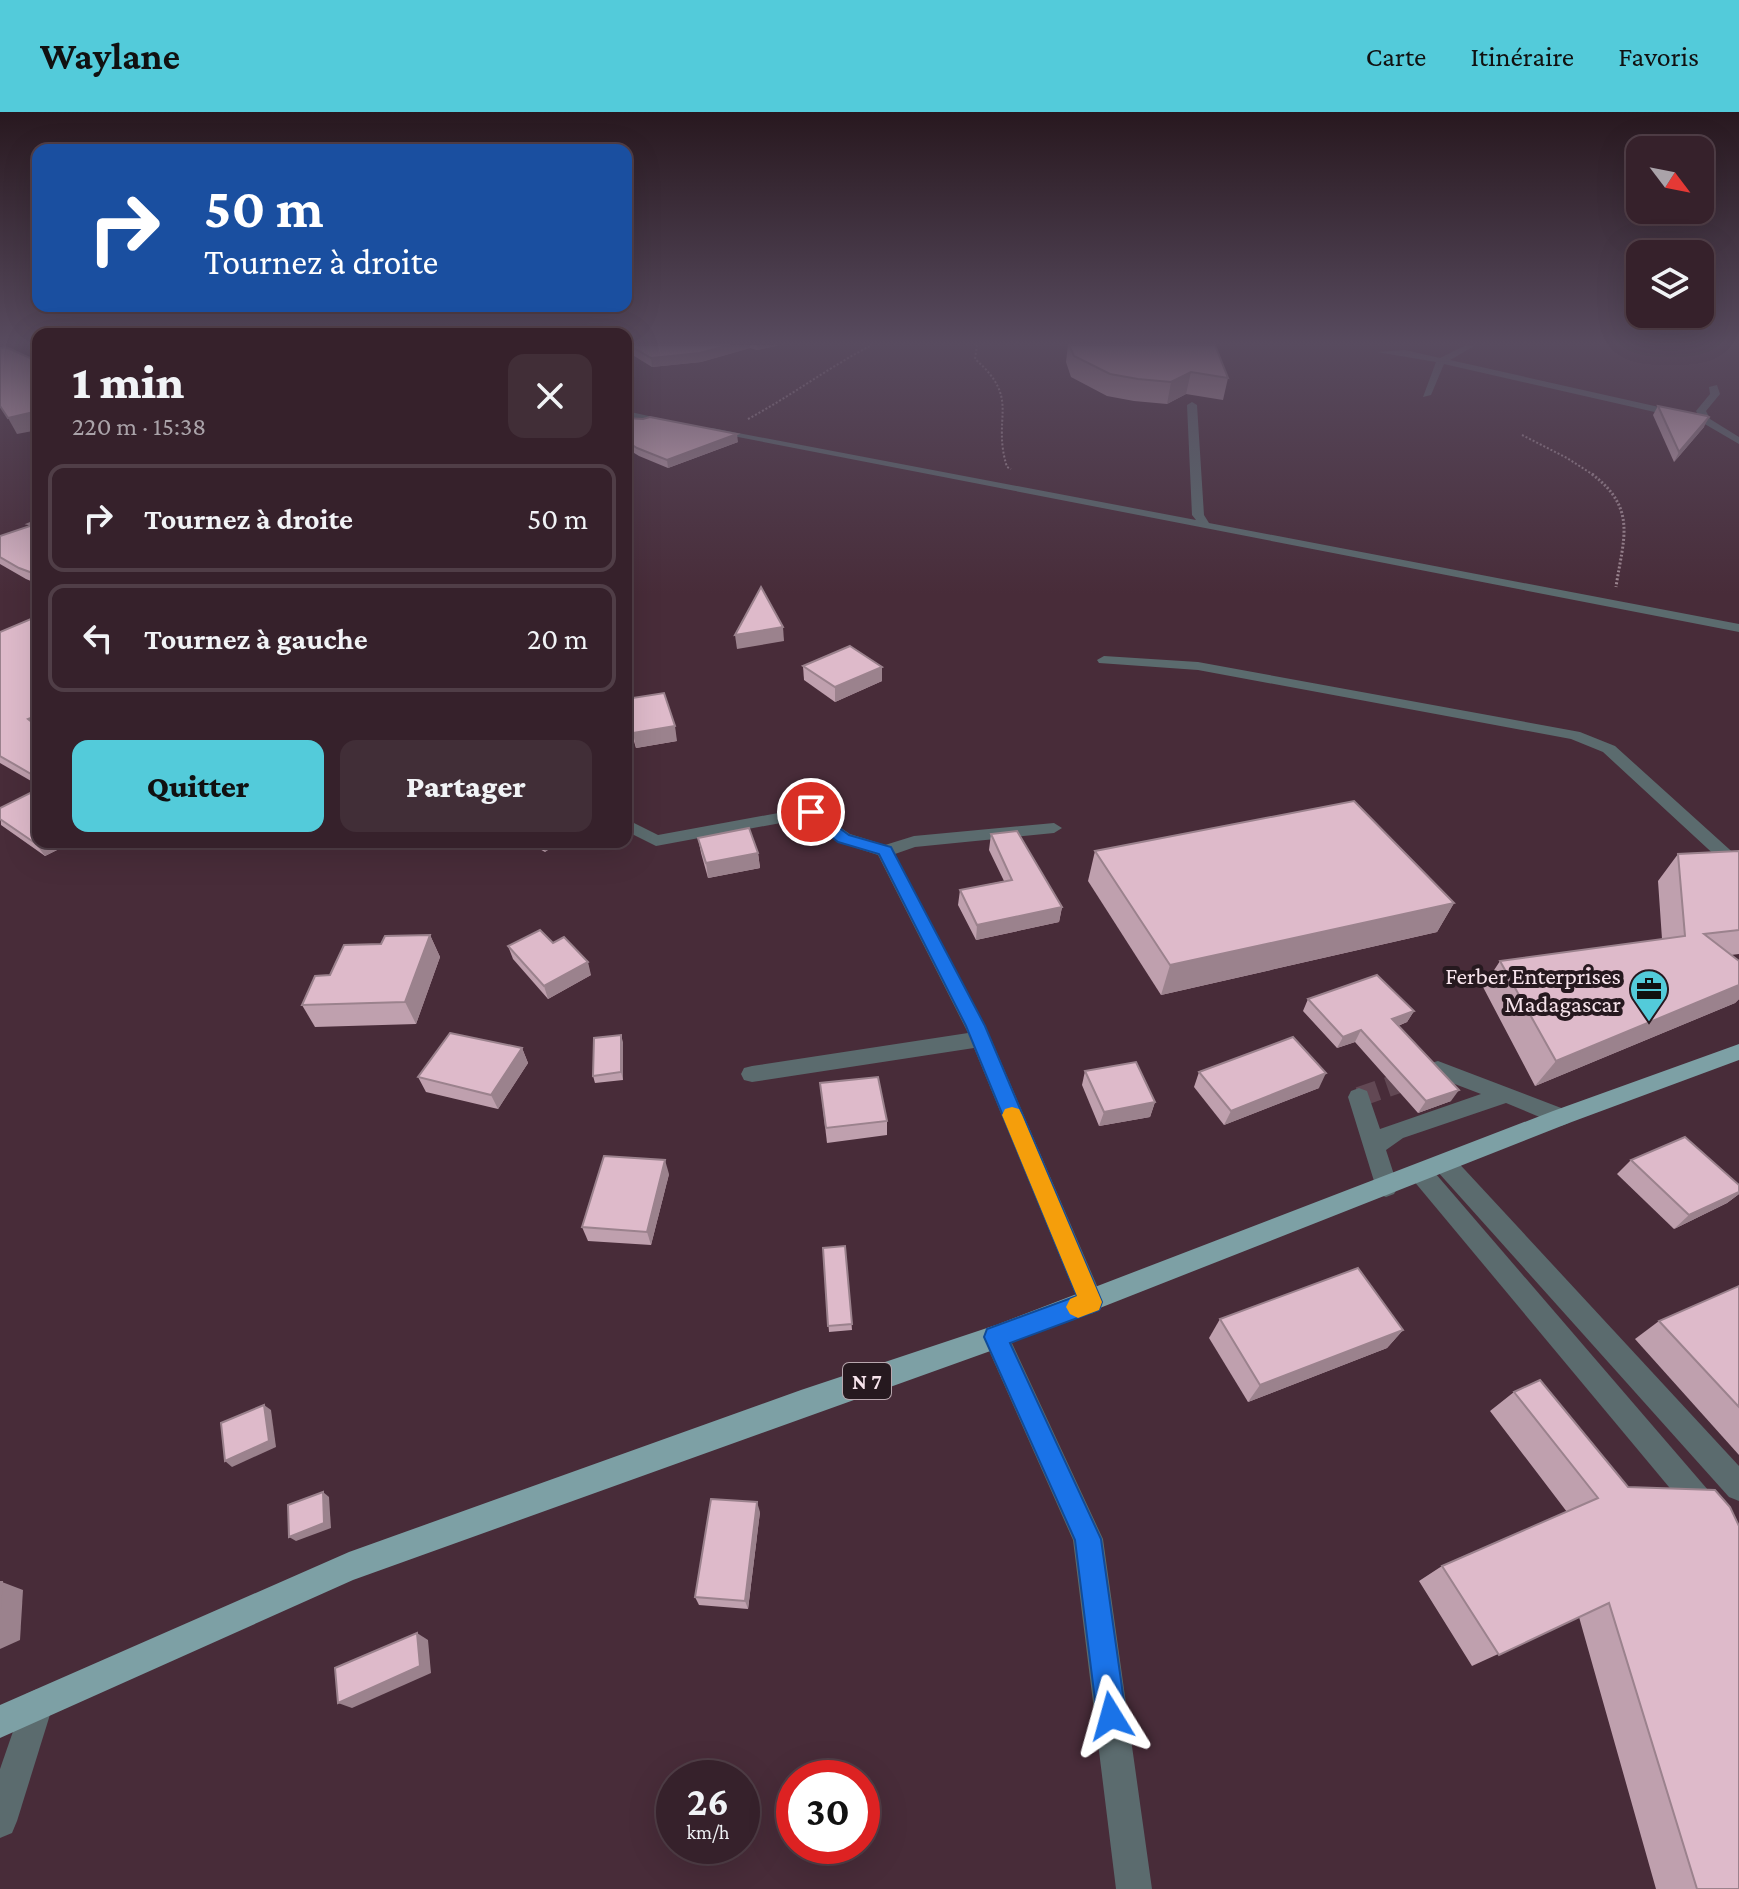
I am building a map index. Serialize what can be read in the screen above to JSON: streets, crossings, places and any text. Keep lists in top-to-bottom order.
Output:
{
  "streets": {
    "main road": ["N 7"]
  },
  "places": {
    "office": ["Ferber Enterprises Madagascar"]
  },
  "north": "bottom right",
  "page": {
    "header": "Waylane",
    "nav": ["Carte", "Itinéraire", "Favoris"],
    "turn": ["50 m", "Tournez à droite"],
    "heading": ["1 min", "220 m · 15:38"],
    "list": [
      {
        "name": "Tournez à droite",
        "value": "50 m"
      },
      {
        "name": "Tournez à gauche",
        "value": "20 m"
      }
    ],
    "buttons": ["Quitter", "Partager"],
    "speed": "26 km/h",
    "limit": "30"
  }
}
